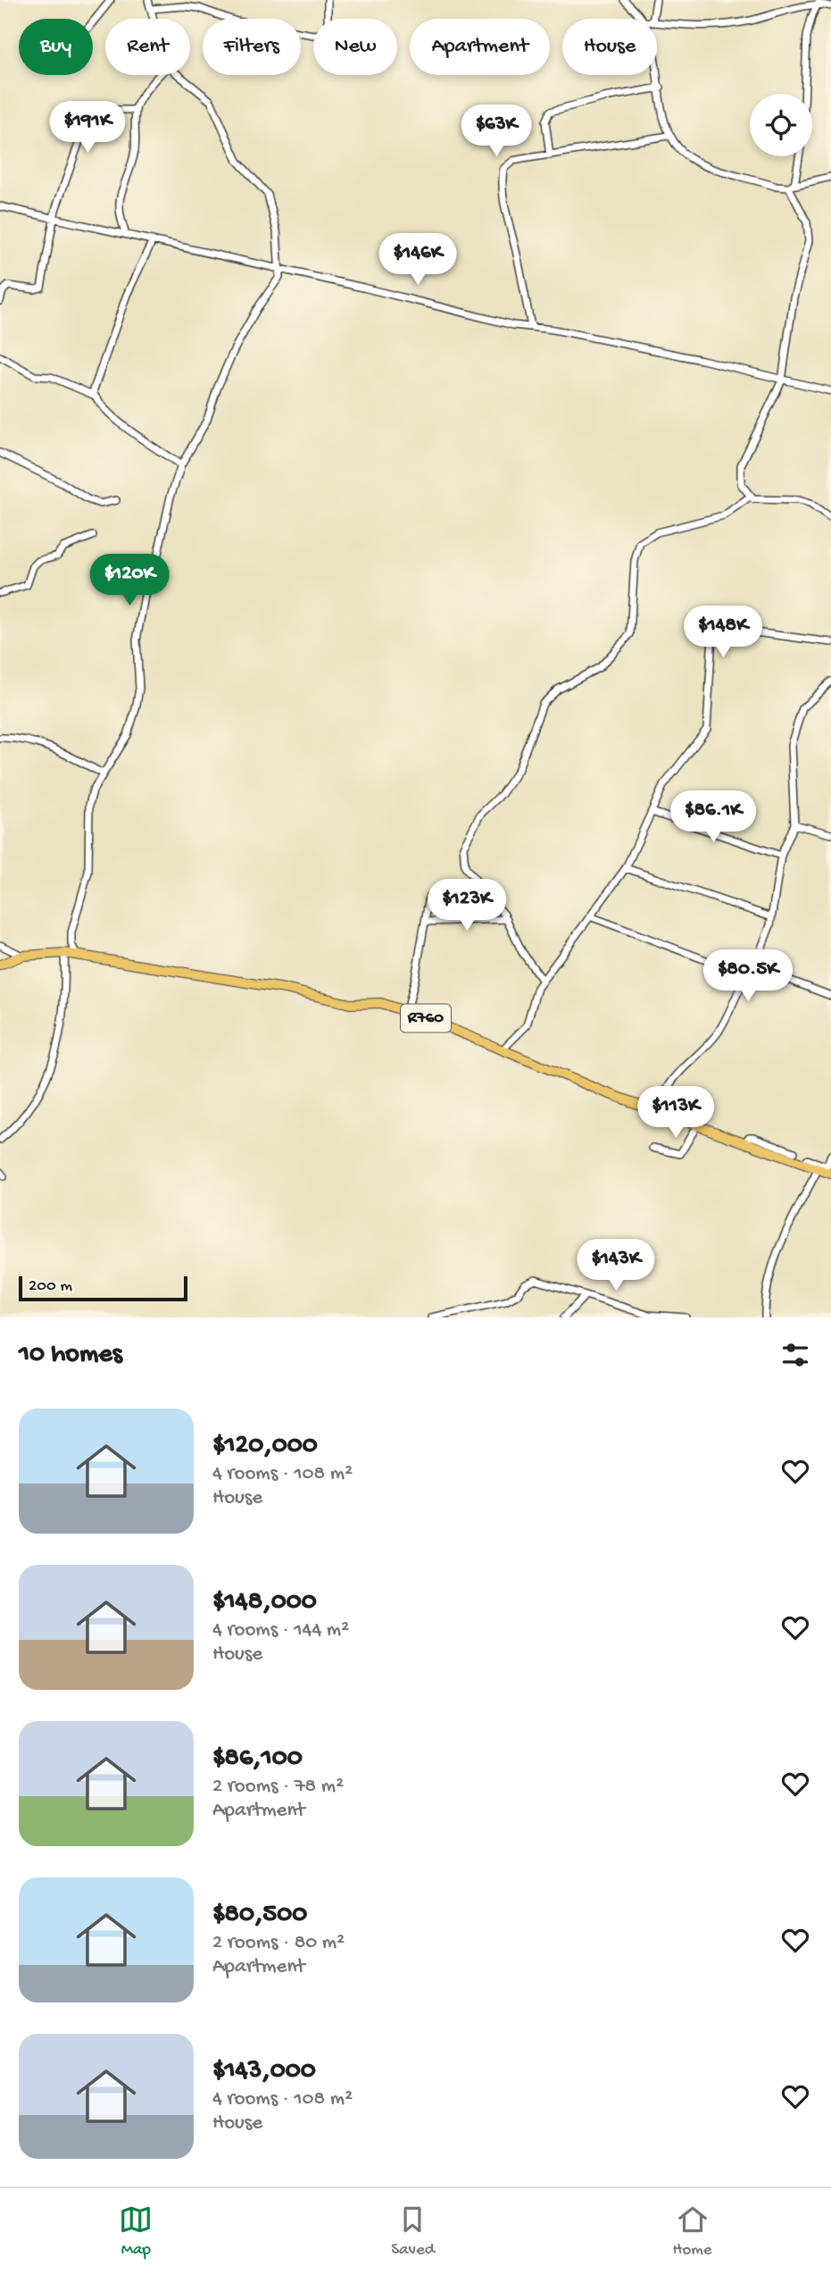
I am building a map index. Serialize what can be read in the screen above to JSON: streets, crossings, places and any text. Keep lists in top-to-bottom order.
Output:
{
  "streets": {
    "main road": ["R760"]
  },
  "scale_bar": "200 m",
  "page": {
    "chip": [
      "Buy",
      "Rent",
      "Filters",
      "New",
      "Apartment",
      "House"
    ],
    "price": [
      "$191K",
      "$63K",
      "$146K",
      "$120K",
      "$148K",
      "$86.1K",
      "$123K",
      "$80.5K",
      "$113K",
      "$143K"
    ],
    "scale": "200 m",
    "heading": "10 homes",
    "list": [
      {
        "name": "$120,000",
        "note": "4 rooms · 108 m² · House"
      },
      {
        "name": "$148,000",
        "note": "4 rooms · 144 m² · House"
      },
      {
        "name": "$86,100",
        "note": "2 rooms · 78 m² · Apartment"
      },
      {
        "name": "$80,500",
        "note": "2 rooms · 80 m² · Apartment"
      },
      {
        "name": "$143,000",
        "note": "4 rooms · 108 m² · House"
      }
    ],
    "tabs": ["Map", "Saved", "Home"]
  }
}
